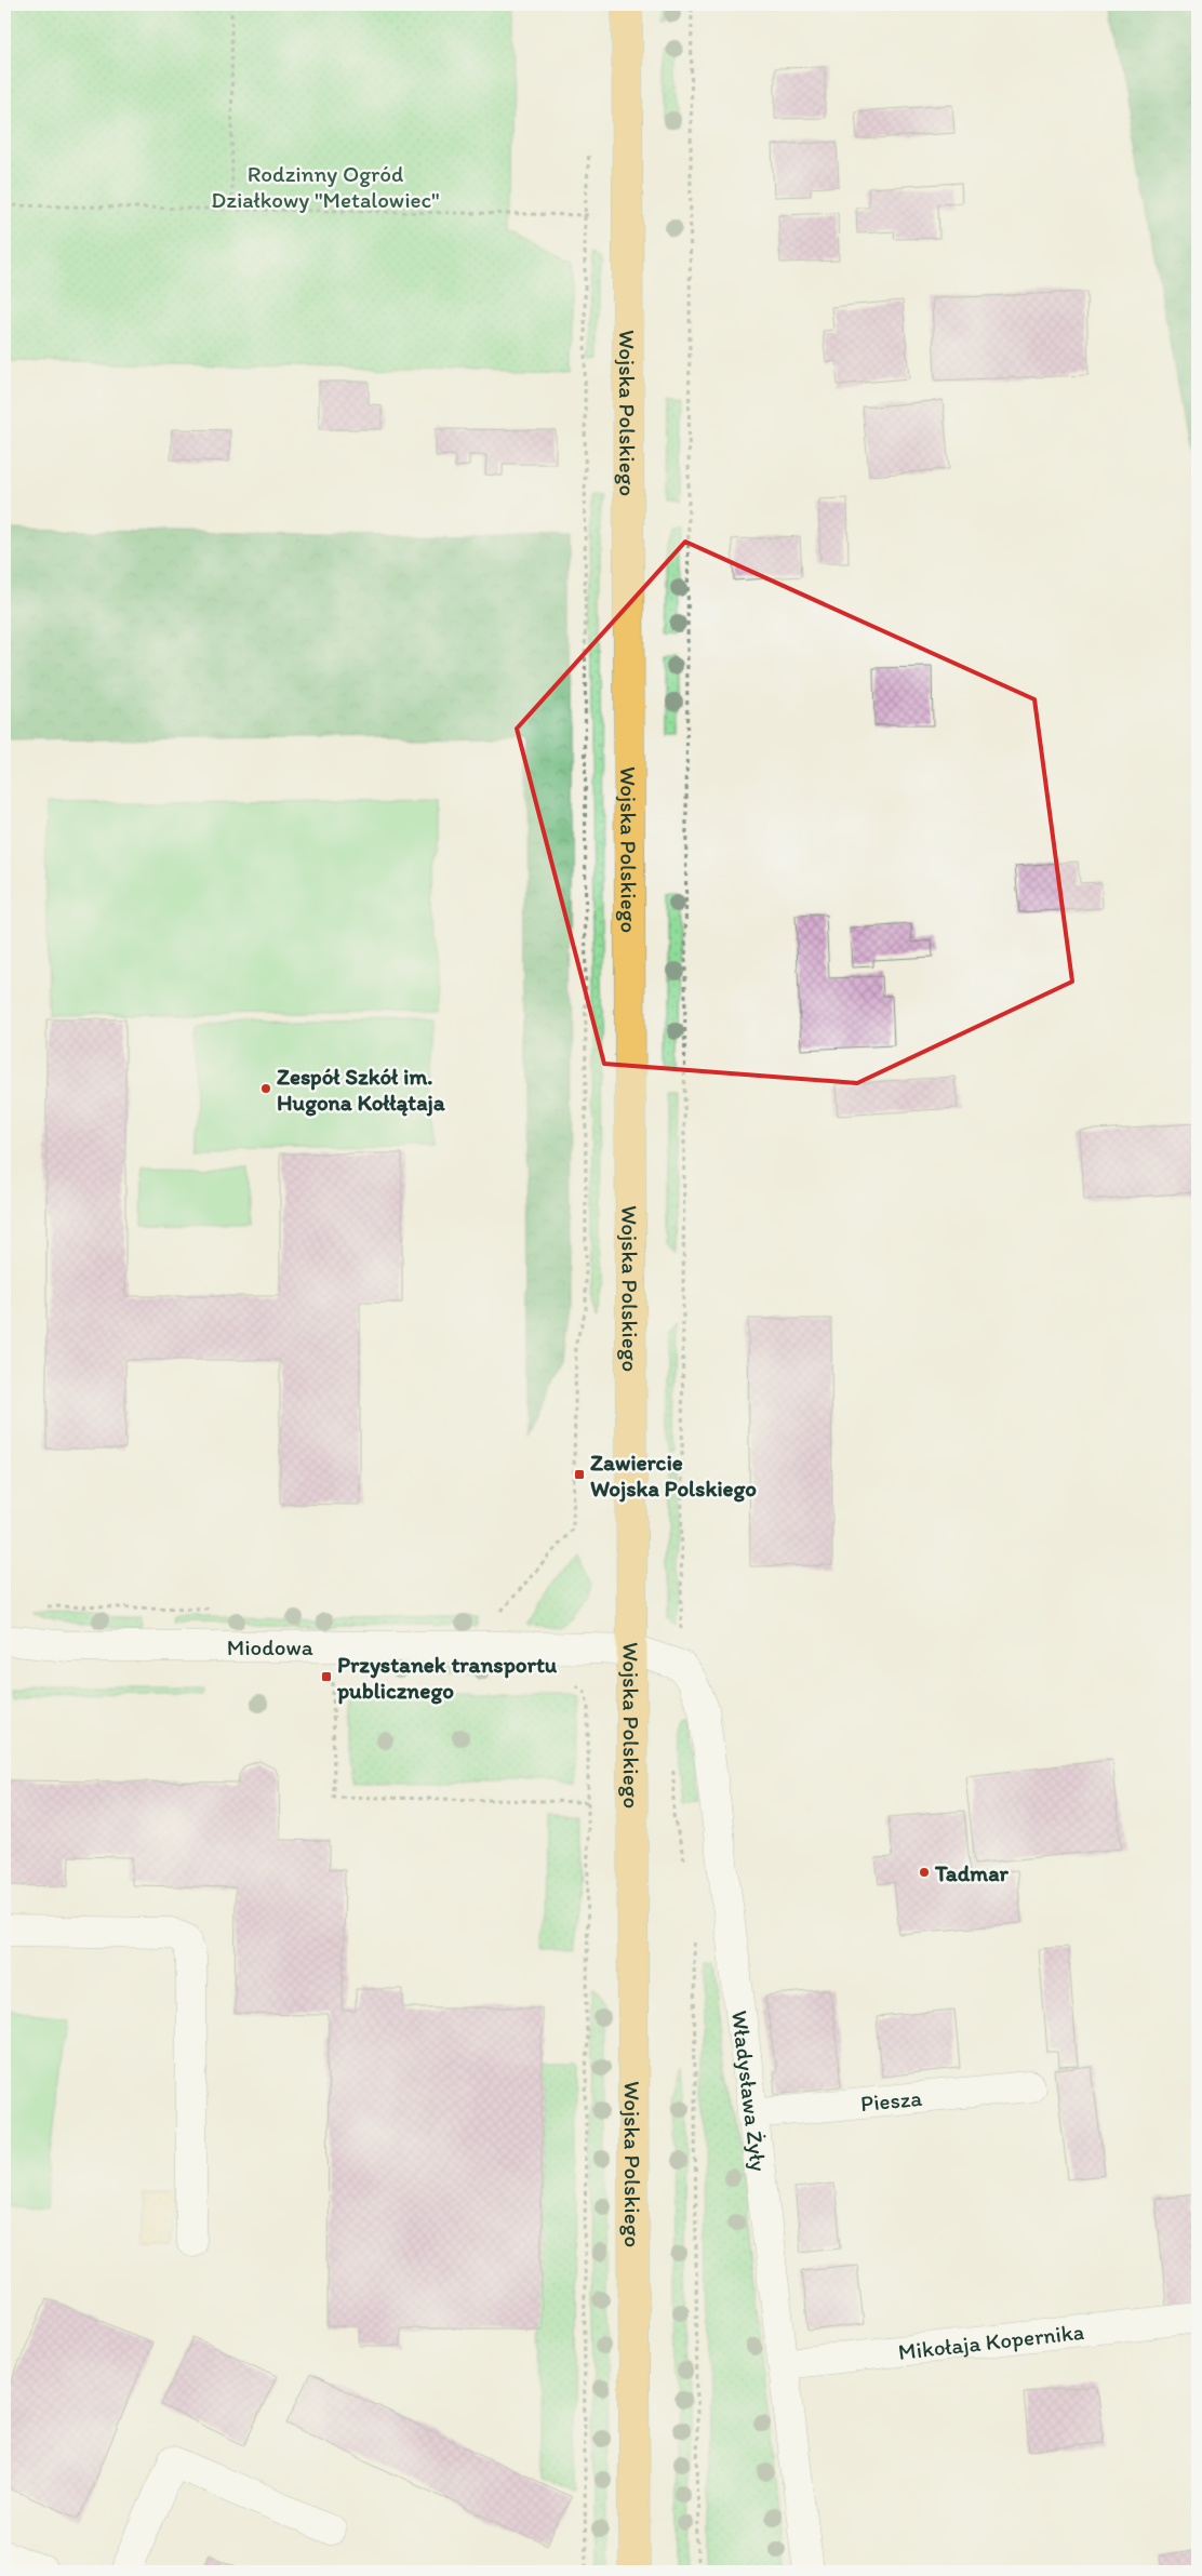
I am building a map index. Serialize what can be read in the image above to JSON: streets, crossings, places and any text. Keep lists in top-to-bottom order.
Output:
{
  "streets": {
    "main road": ["Wojska Polskiego"],
    "street": [
      "Miodowa",
      "Władysława Żyły",
      "Piesza",
      "Mikołaja Kopernika"
    ]
  },
  "crossings": [
    ["Wojska Polskiego", "Miodowa"],
    ["Władysława Żyły", "Piesza"],
    ["Władysława Żyły", "Mikołaja Kopernika"]
  ],
  "parks": ["Rodzinny Ogród Działkowy \"Metalowiec\""],
  "places": {
    "other": ["Zespół Szkół im. Hugona Kołłątaja", "Tadmar"],
    "transit": ["Zawiercie Wojska Polskiego", "Przystanek transportu publicznego"]
  }
}
